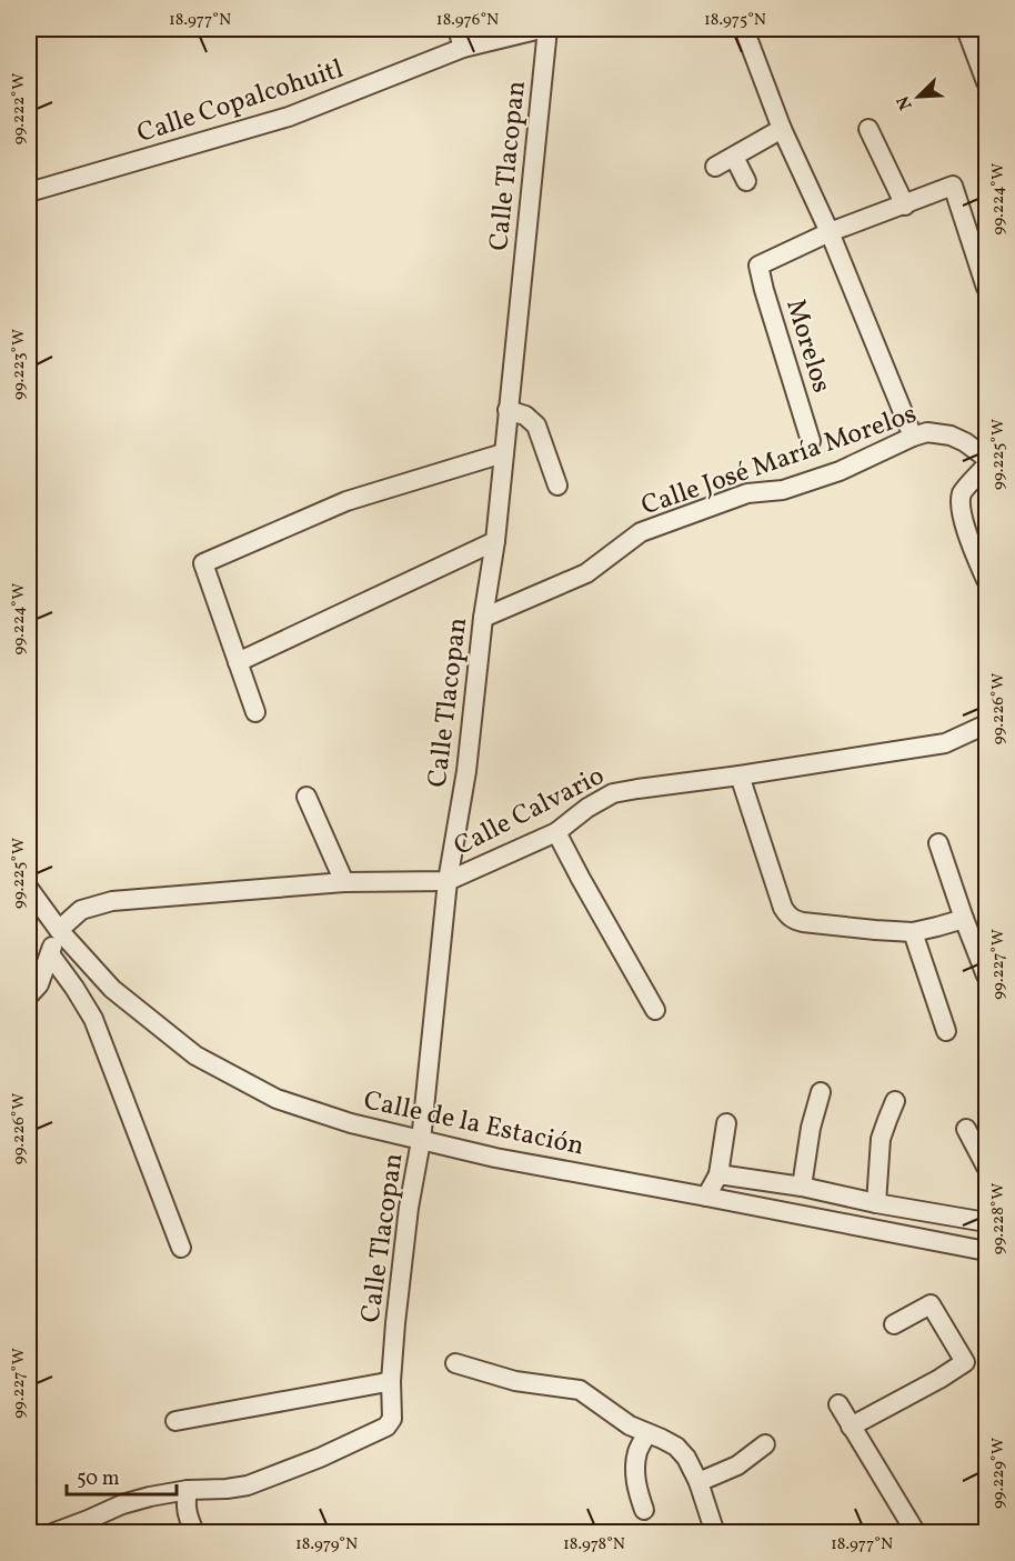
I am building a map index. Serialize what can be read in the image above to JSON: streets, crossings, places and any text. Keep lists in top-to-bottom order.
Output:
{
  "streets": {
    "street": [
      "Calle Copalcohuitl",
      "Calle Tlacopan",
      "Morelos",
      "Calle José María Morelos",
      "Calle Calvario",
      "Calle de la Estación"
    ]
  },
  "crossings": [
    ["Calle Tlacopan", "Calle José María Morelos"],
    ["Calle Tlacopan", "Calle Calvario"],
    ["Calle Tlacopan", "Calle de la Estación"],
    ["Calle Calvario", "Calle de la Estación"]
  ],
  "scale_bar": "50 m",
  "north": "bottom left",
  "coordinates": [
    "18.977°N",
    "18.976°N",
    "18.975°N",
    "99.222°W",
    "99.224°W",
    "99.223°W",
    "99.225°W",
    "99.226°W",
    "99.227°W",
    "99.228°W",
    "99.229°W",
    "18.979°N",
    "18.978°N"
  ]
}
